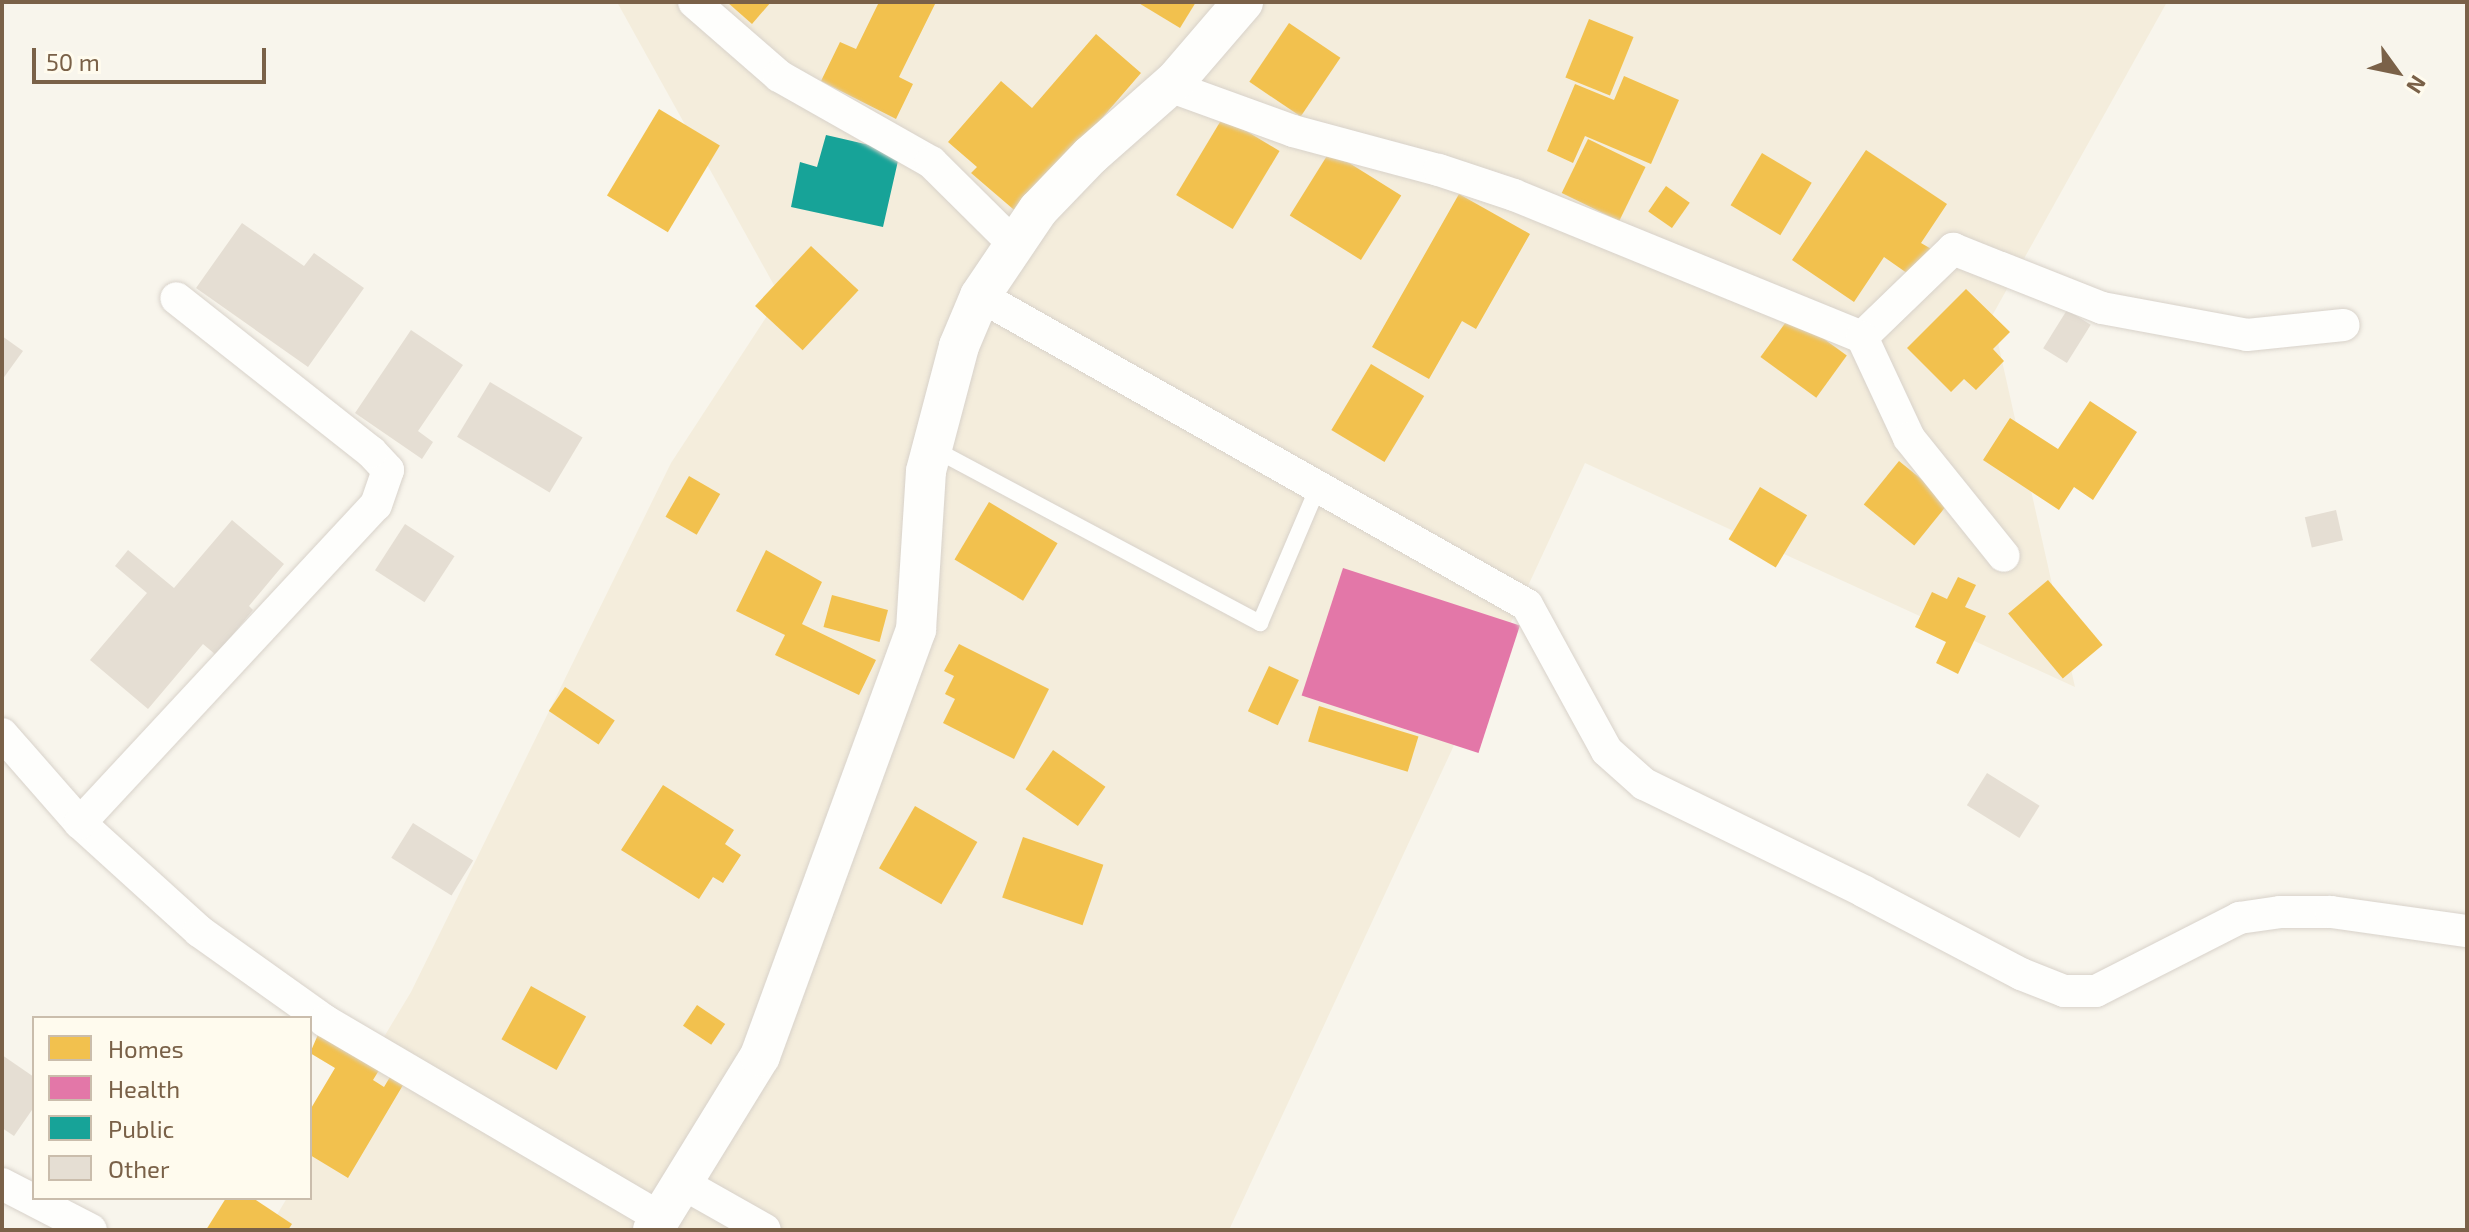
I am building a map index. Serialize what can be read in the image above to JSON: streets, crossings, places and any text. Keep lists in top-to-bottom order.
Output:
{
  "legend": [
    "Homes",
    "Health",
    "Public",
    "Other"
  ],
  "scale_bar": "50 m",
  "north": "bottom right"
}
